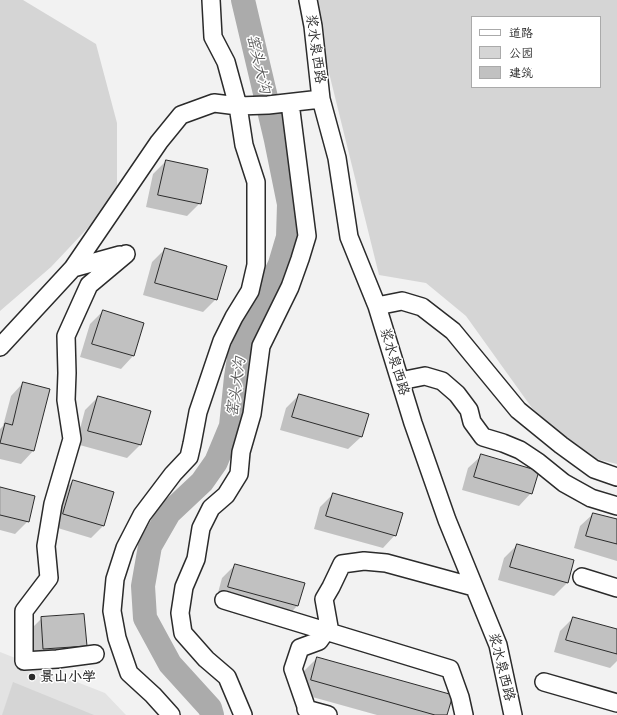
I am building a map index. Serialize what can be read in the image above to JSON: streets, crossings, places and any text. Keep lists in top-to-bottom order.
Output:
{
  "streets": {
    "street": ["浆水泉西路"]
  },
  "water": ["窑头大沟"],
  "places": ["景山小学"],
  "legend": ["道路", "公园", "建筑"]
}
